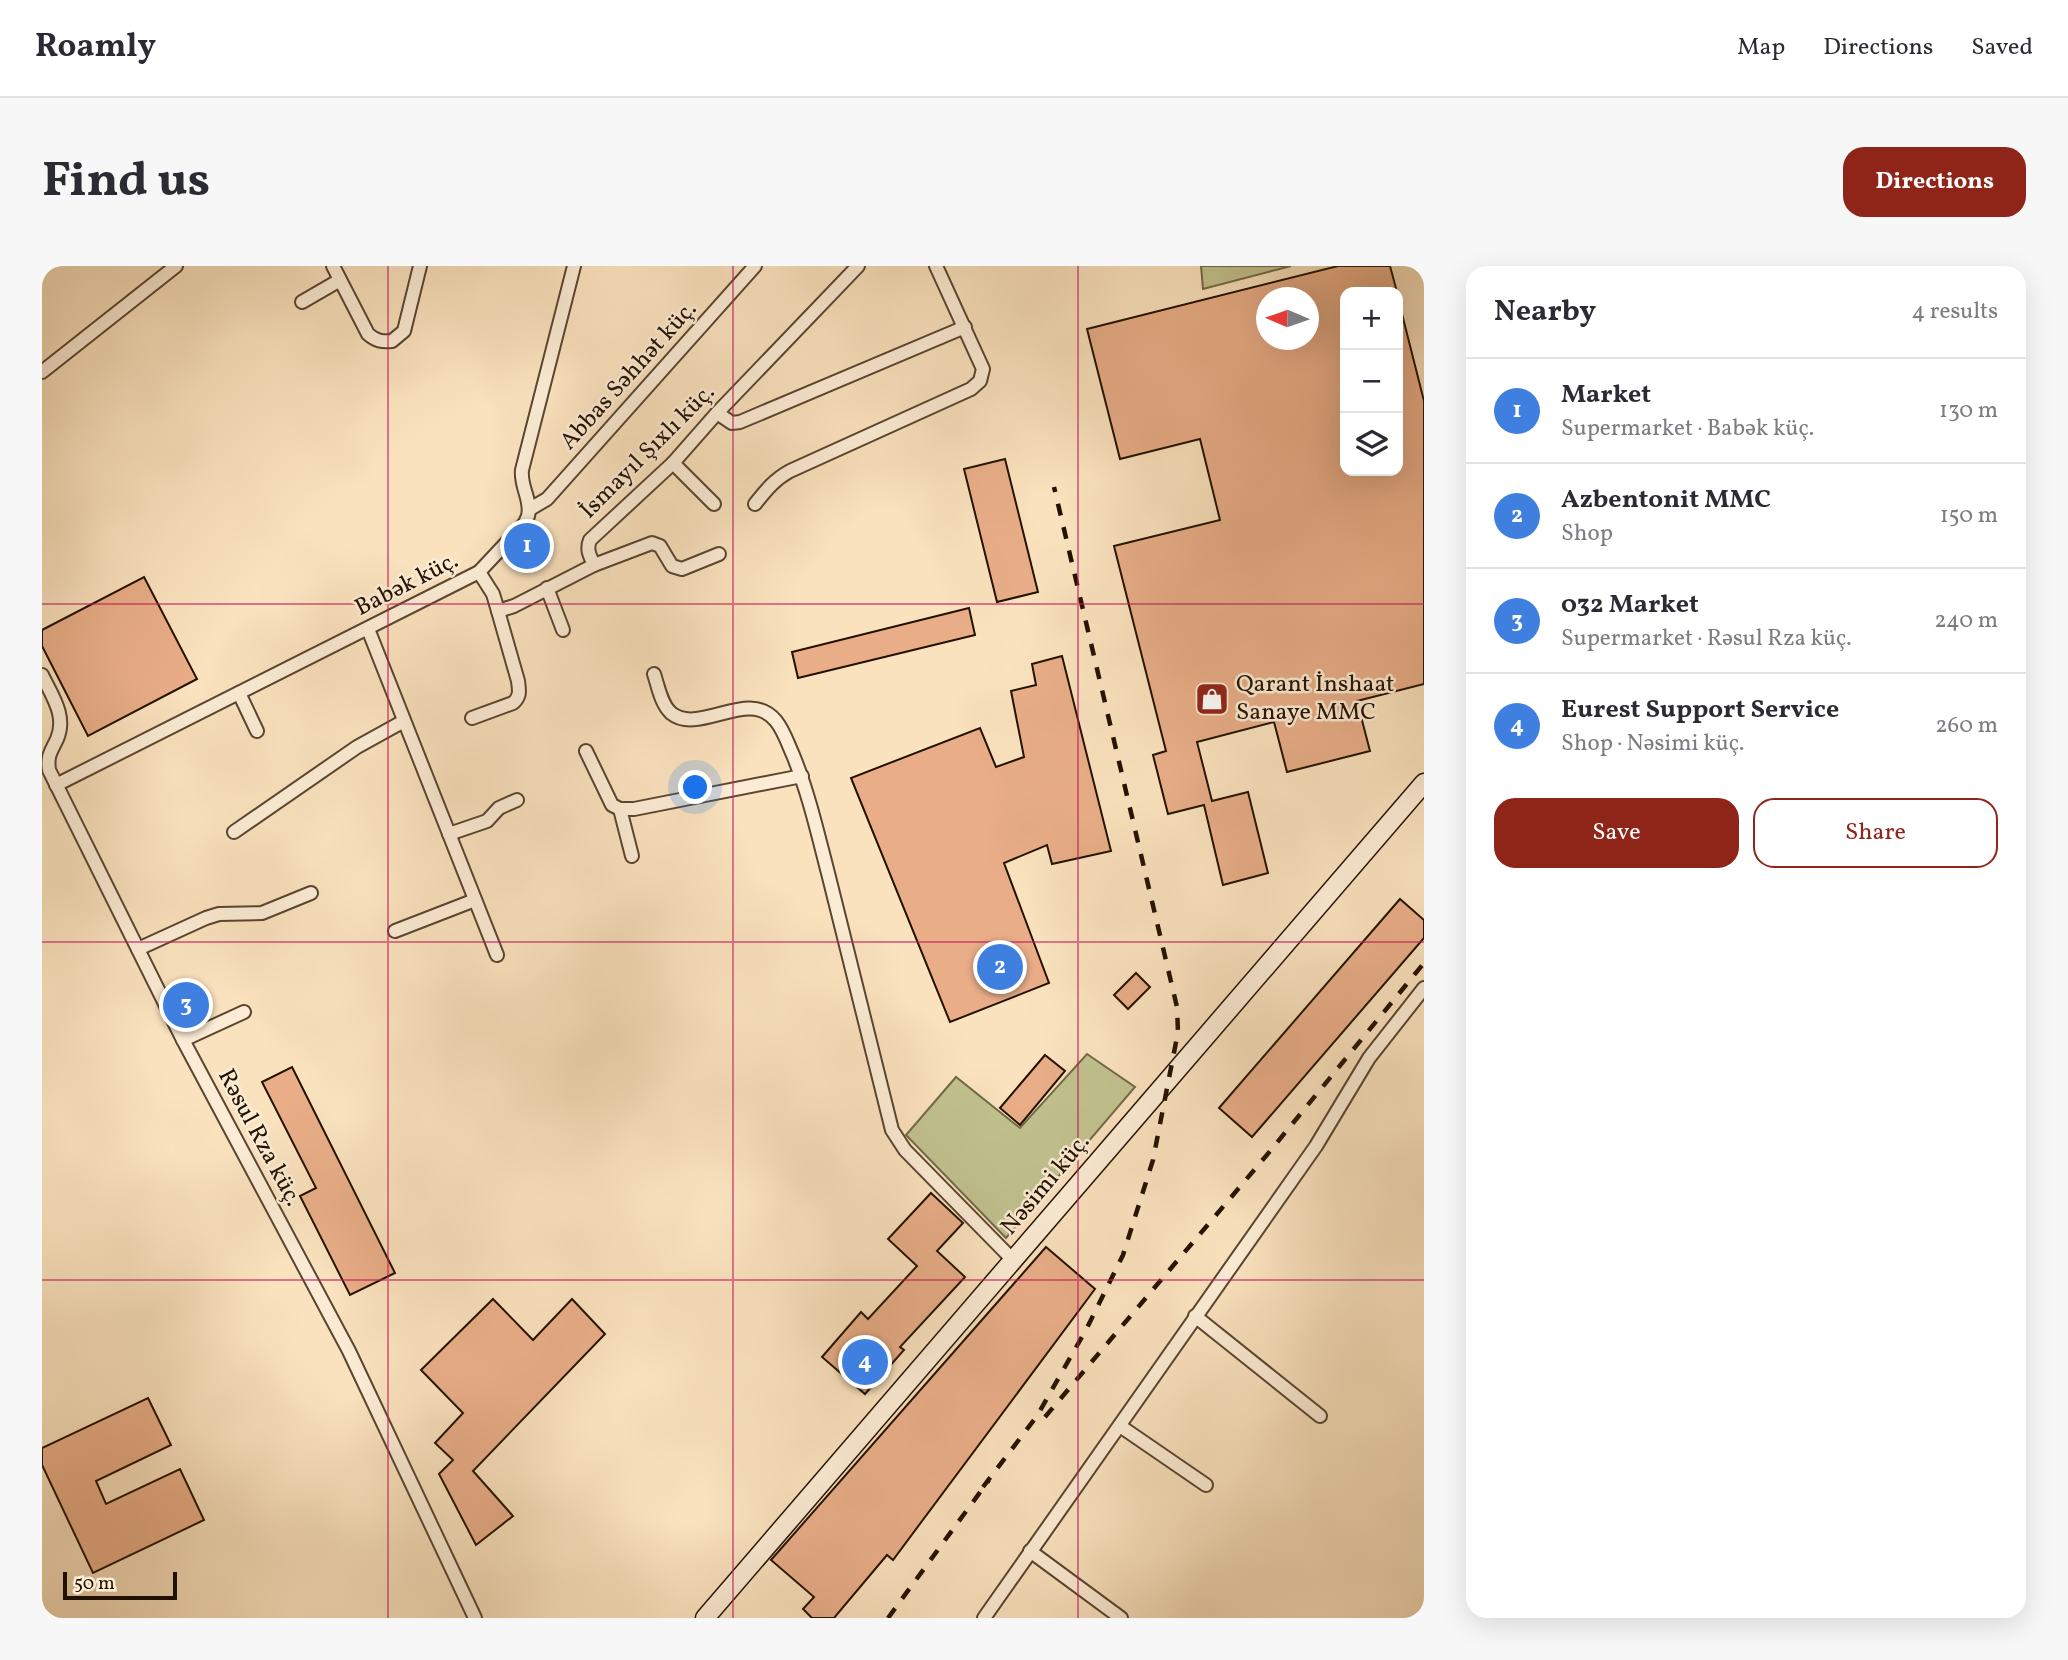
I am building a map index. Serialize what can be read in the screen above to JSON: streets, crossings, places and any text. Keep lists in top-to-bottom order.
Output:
{
  "streets": {
    "street": [
      "Abbas Səhhət küç.",
      "İsmayıl Şıxlı küç.",
      "Babək küç.",
      "Rəsul Rza küç.",
      "Nəsimi küç."
    ]
  },
  "crossings": [
    ["Abbas Səhhət küç.", "Babək küç."],
    ["Babək küç.", "Rəsul Rza küç."]
  ],
  "places": {
    "shop": ["Qarant İnshaat Sanaye MMC"]
  },
  "scale_bar": "50 m",
  "north": "left",
  "page": {
    "header": "Roamly",
    "nav": ["Map", "Directions", "Saved"],
    "buttons": [
      "Directions",
      ["Save", "Share"]
    ],
    "title": "Find us",
    "heading": ["Nearby", "4 results"],
    "map_buttons": ["+", "−"],
    "list": [
      {
        "mark": "1",
        "name": "Market",
        "note": "Supermarket · Babək küç.",
        "value": "130 m"
      },
      {
        "mark": "2",
        "name": "Azbentonit MMC",
        "note": "Shop",
        "value": "150 m"
      },
      {
        "mark": "3",
        "name": "032 Market",
        "note": "Supermarket · Rəsul Rza küç.",
        "value": "240 m"
      },
      {
        "mark": "4",
        "name": "Eurest Support Service",
        "note": "Shop · Nəsimi küç.",
        "value": "260 m"
      }
    ],
    "pins": [
      "1",
      "2",
      "3",
      "4"
    ],
    "scale": "50 m"
  }
}
